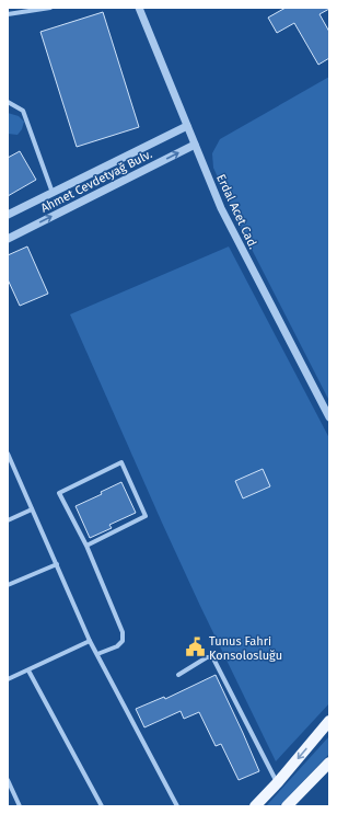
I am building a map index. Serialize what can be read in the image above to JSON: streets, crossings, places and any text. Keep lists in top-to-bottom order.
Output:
{
  "streets": {
    "street": ["Ahmet Cevdetyağ Bulv.", "Erdal Acet Cad."]
  },
  "crossings": [
    ["Ahmet Cevdetyağ Bulv.", "Erdal Acet Cad."]
  ],
  "places": {
    "public building": ["Tunus Fahri Konsolosluğu"]
  }
}
